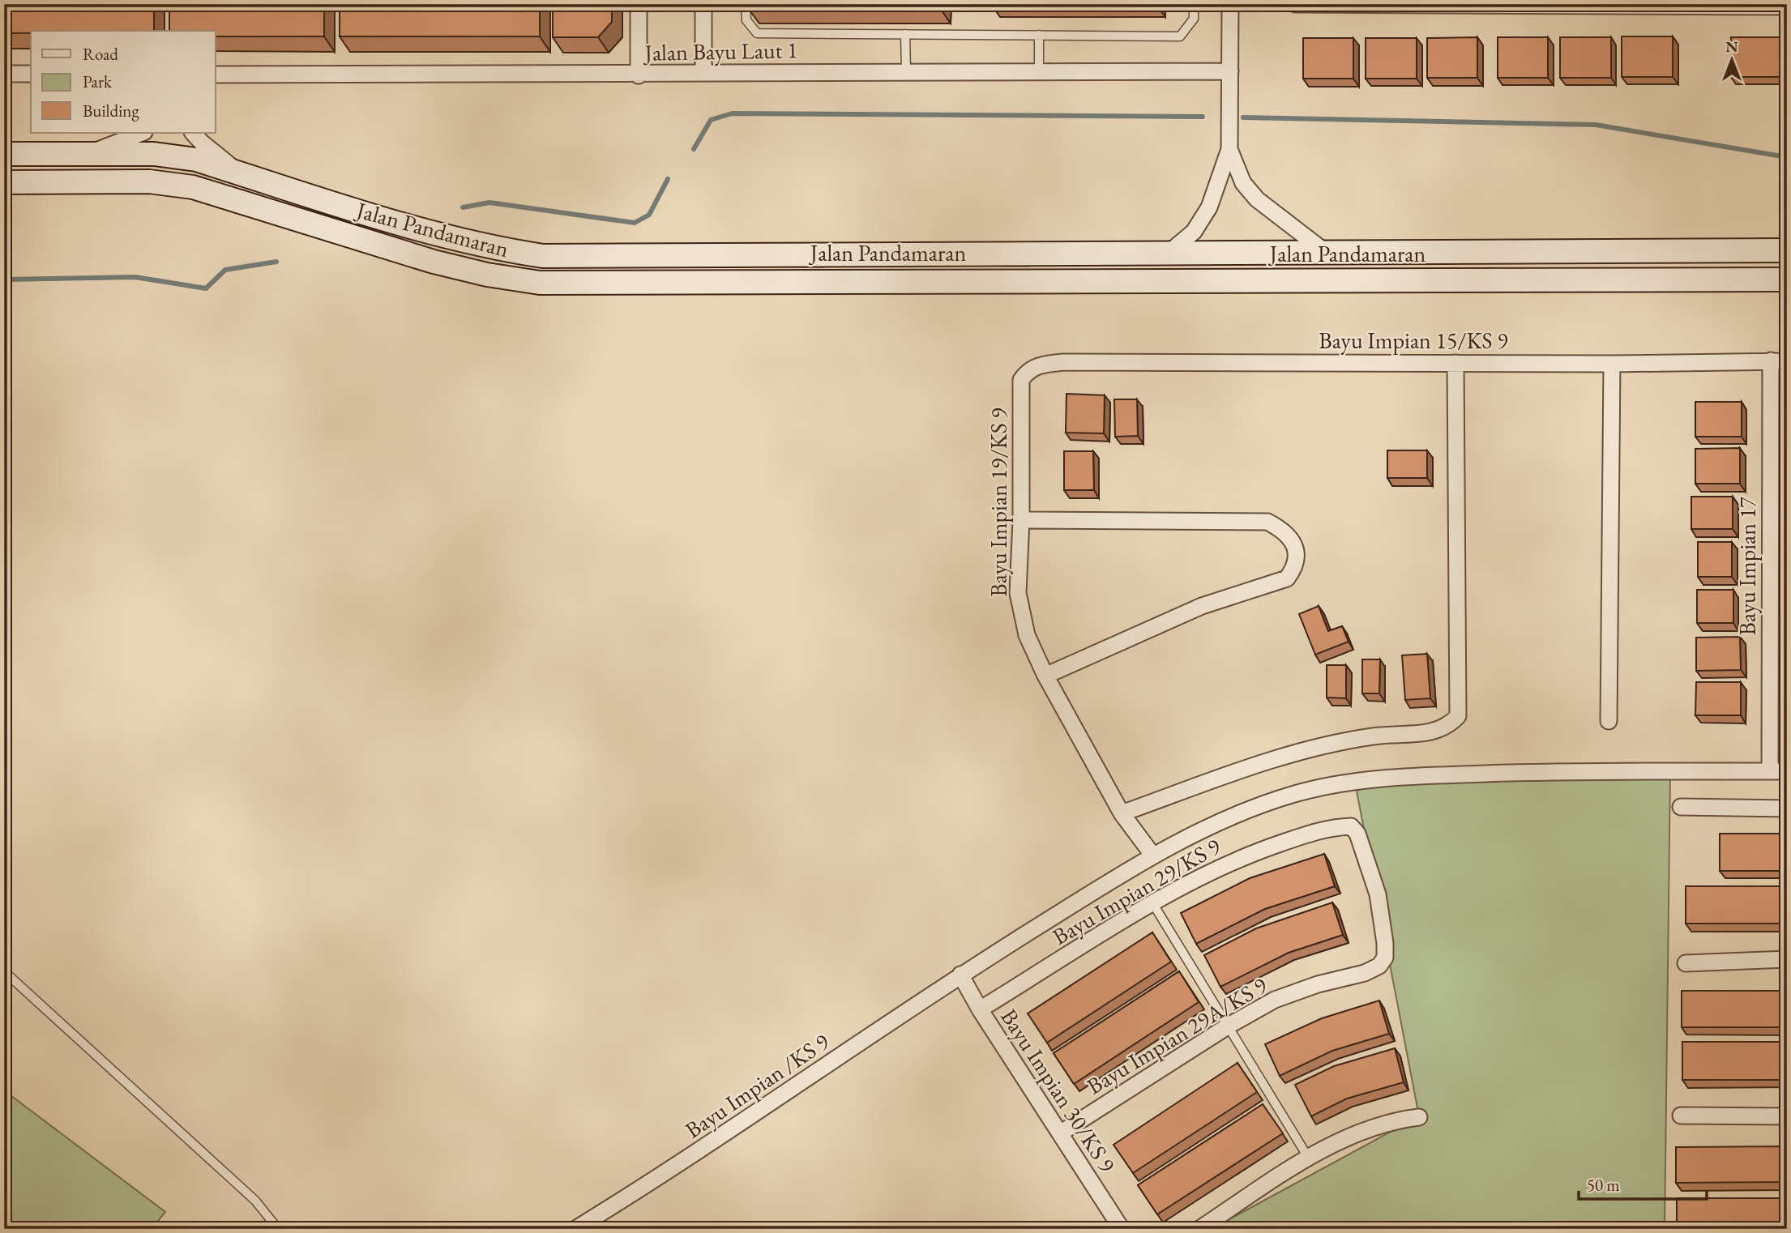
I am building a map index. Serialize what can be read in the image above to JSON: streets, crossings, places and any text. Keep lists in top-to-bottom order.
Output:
{
  "streets": {
    "main road": ["Jalan Pandamaran"],
    "street": [
      "Jalan Bayu Laut 1",
      "Bayu Impian 15/KS 9",
      "Bayu Impian 19/KS 9",
      "Bayu Impian 17",
      "Bayu Impian 29/KS 9",
      "Bayu Impian 29A/KS 9",
      "Bayu Impian /KS 9",
      "Bayu Impian 30/KS 9"
    ]
  },
  "crossings": [
    ["Bayu Impian 15/KS 9", "Bayu Impian 19/KS 9"],
    ["Bayu Impian 15/KS 9", "Bayu Impian 17"],
    ["Bayu Impian 19/KS 9", "Bayu Impian /KS 9"],
    ["Bayu Impian 17", "Bayu Impian /KS 9"],
    ["Bayu Impian 29/KS 9", "Bayu Impian 29A/KS 9"],
    ["Bayu Impian 29/KS 9", "Bayu Impian 30/KS 9"],
    ["Bayu Impian 29A/KS 9", "Bayu Impian 30/KS 9"],
    ["Bayu Impian /KS 9", "Bayu Impian 30/KS 9"]
  ],
  "legend": ["Road", "Park", "Building"],
  "scale_bar": "50 m",
  "north": "top"
}
